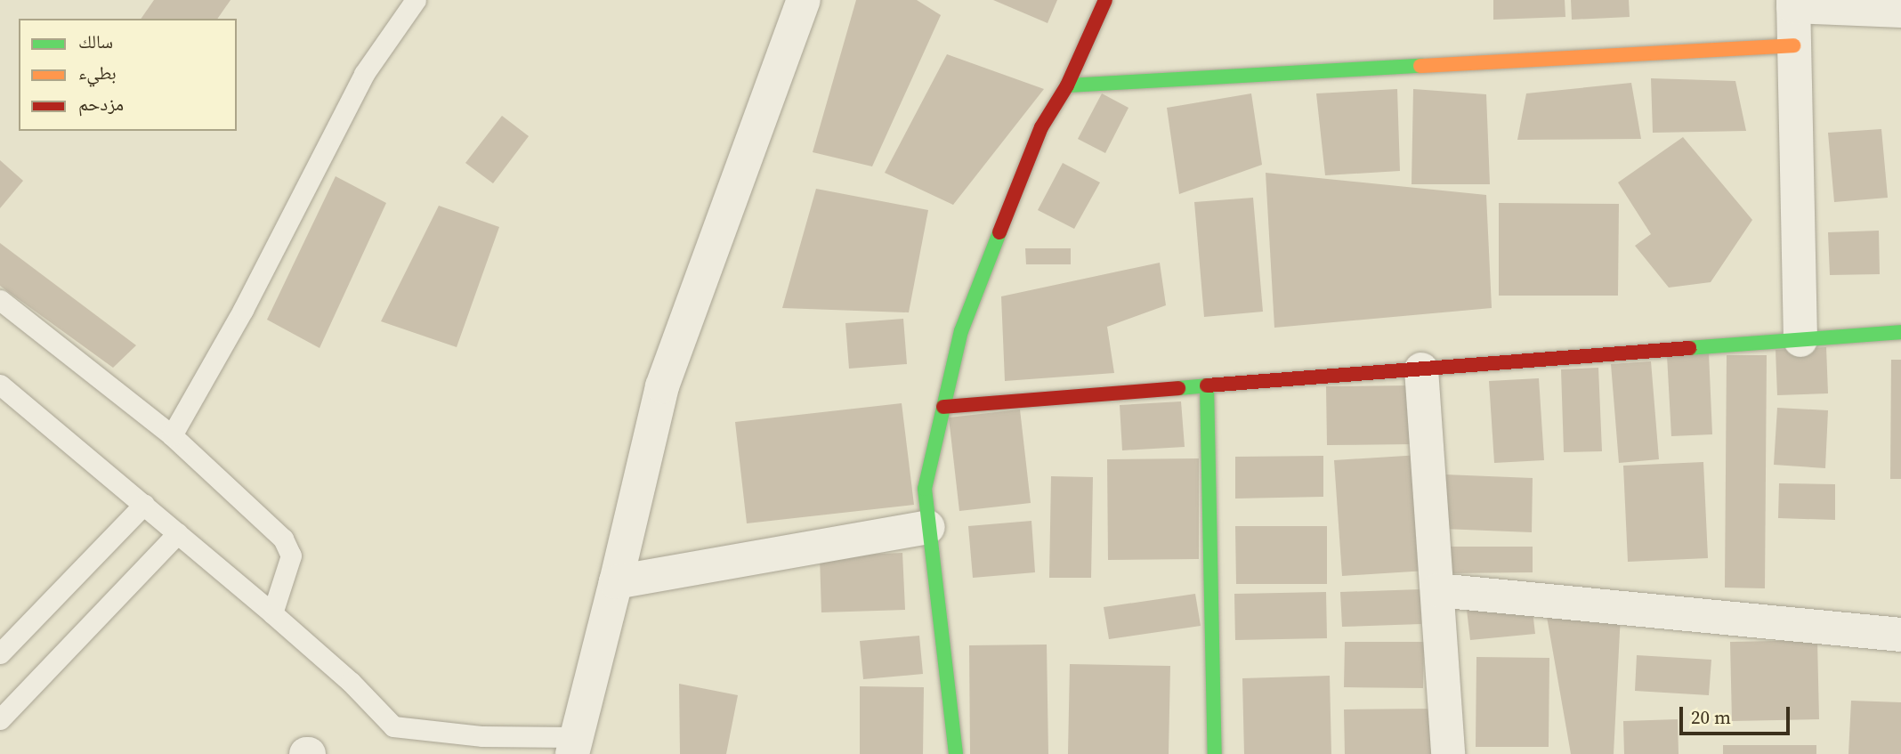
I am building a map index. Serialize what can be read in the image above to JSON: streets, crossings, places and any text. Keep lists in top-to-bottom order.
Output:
{
  "legend": ["سالك", "بطيء", "مزدحم"],
  "scale_bar": "20 m"
}
